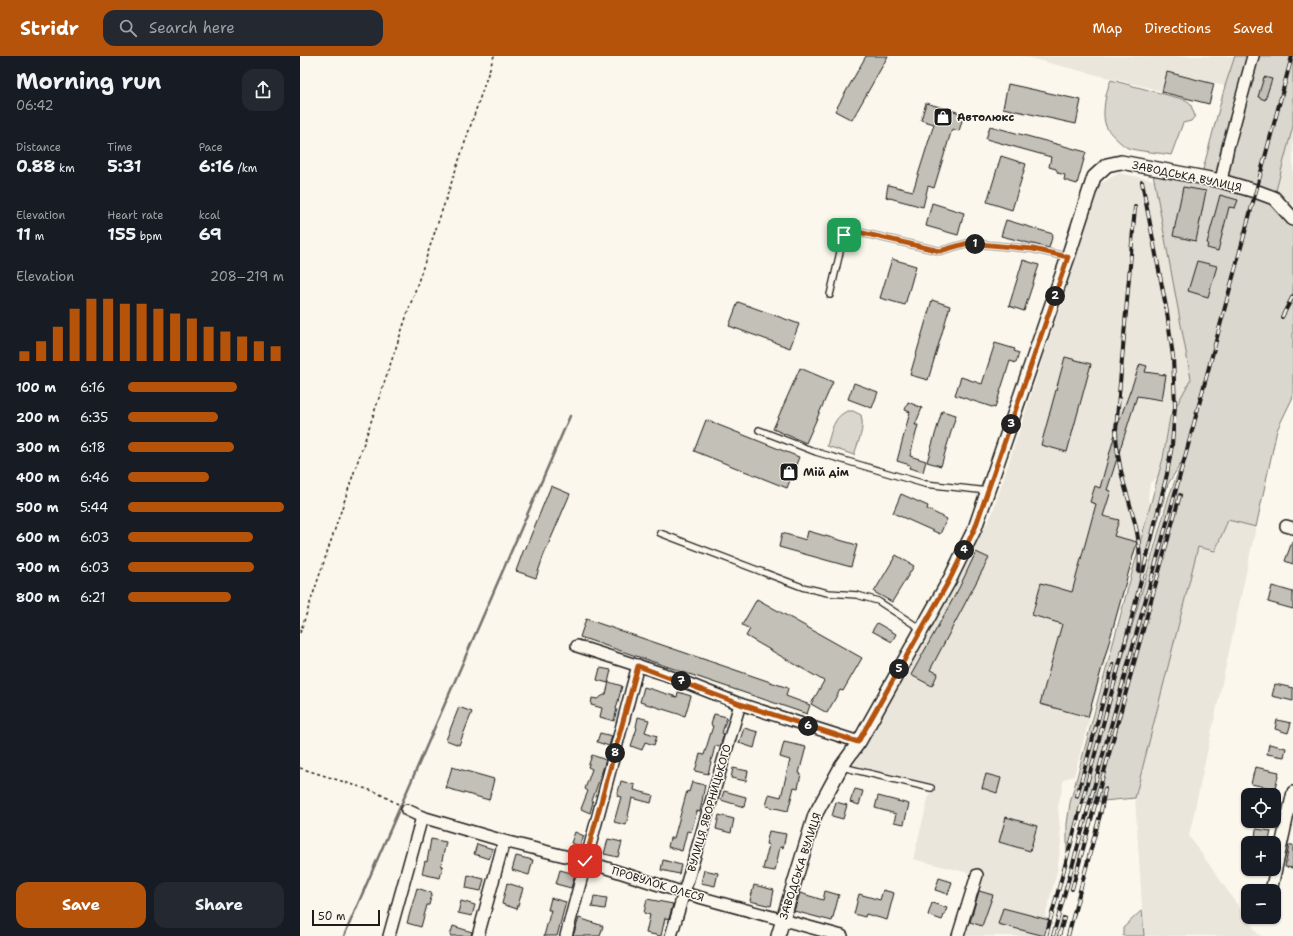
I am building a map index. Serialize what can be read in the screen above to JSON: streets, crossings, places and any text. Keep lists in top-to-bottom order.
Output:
{
  "streets": {
    "street": ["ЗАВОДСЬКА ВУЛИЦЯ", "ВУЛИЦЯ ЯВОРНИЦЬКОГО", "ПРОВУЛОК ОЛЕСЯ"]
  },
  "crossings": [
    ["ЗАВОДСЬКА ВУЛИЦЯ", "ПРОВУЛОК ОЛЕСЯ"],
    ["ВУЛИЦЯ ЯВОРНИЦЬКОГО", "ПРОВУЛОК ОЛЕСЯ"]
  ],
  "places": {
    "shop": ["Автолюкс", "Мій дім"]
  },
  "scale_bar": "50 m",
  "page": {
    "header": "Stridr",
    "search": "Search here",
    "nav": ["Map", "Directions", "Saved"],
    "heading": ["Morning run", "06:42"],
    "stats": [
      ["Distance", "0.88 km"],
      ["Time", "5:31"],
      ["Pace", "6:16 /km"],
      ["Elevation", "11 m"],
      ["Heart rate", "155 bpm"],
      ["kcal", "69"]
    ],
    "pins": [
      "1",
      "2",
      "3",
      "4",
      "5",
      "7",
      "6",
      "8"
    ],
    "chart": ["Elevation", "208–219 m"],
    "list": [
      {
        "name": "100 m",
        "note": "6:16"
      },
      {
        "name": "200 m",
        "note": "6:35"
      },
      {
        "name": "300 m",
        "note": "6:18"
      },
      {
        "name": "400 m",
        "note": "6:46"
      },
      {
        "name": "500 m",
        "note": "5:44"
      },
      {
        "name": "600 m",
        "note": "6:03"
      },
      {
        "name": "700 m",
        "note": "6:03"
      },
      {
        "name": "800 m",
        "note": "6:21"
      }
    ],
    "map_buttons": ["+", "−"],
    "buttons": ["Save", "Share"],
    "scale": "50 m"
  }
}
